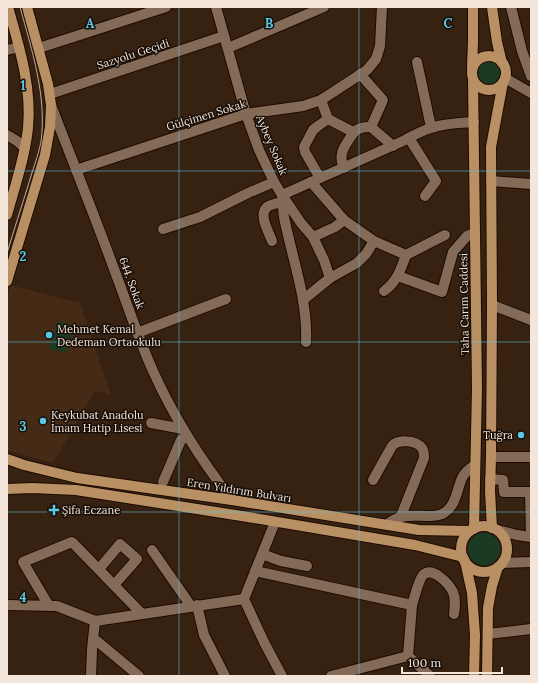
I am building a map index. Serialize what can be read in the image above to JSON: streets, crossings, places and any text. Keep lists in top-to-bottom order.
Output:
{
  "streets": {
    "main road": ["Taha Carım Caddesi", "Eren Yıldırım Bulvarı"],
    "street": [
      "Sazyolu Geçidi",
      "Gülçimen Sokak",
      "Aybey Sokak",
      "644. Sokak"
    ]
  },
  "crossings": [
    ["Sazyolu Geçidi", "Aybey Sokak"],
    ["Gülçimen Sokak", "Aybey Sokak"],
    ["Gülçimen Sokak", "644. Sokak"],
    ["644. Sokak", "Eren Yıldırım Bulvarı"],
    ["Taha Carım Caddesi", "Eren Yıldırım Bulvarı"]
  ],
  "places": {
    "other": ["Mehmet Kemal Dedeman Ortaokulu", "Keykubat Anadolu İmam Hatip Lisesi", "Tuğra"],
    "health": ["Şifa Eczane"]
  },
  "scale_bar": "100 m",
  "grid": {
    "columns": ["A", "B", "C"],
    "rows": [
      "1",
      "2",
      "3",
      "4"
    ]
  }
}
